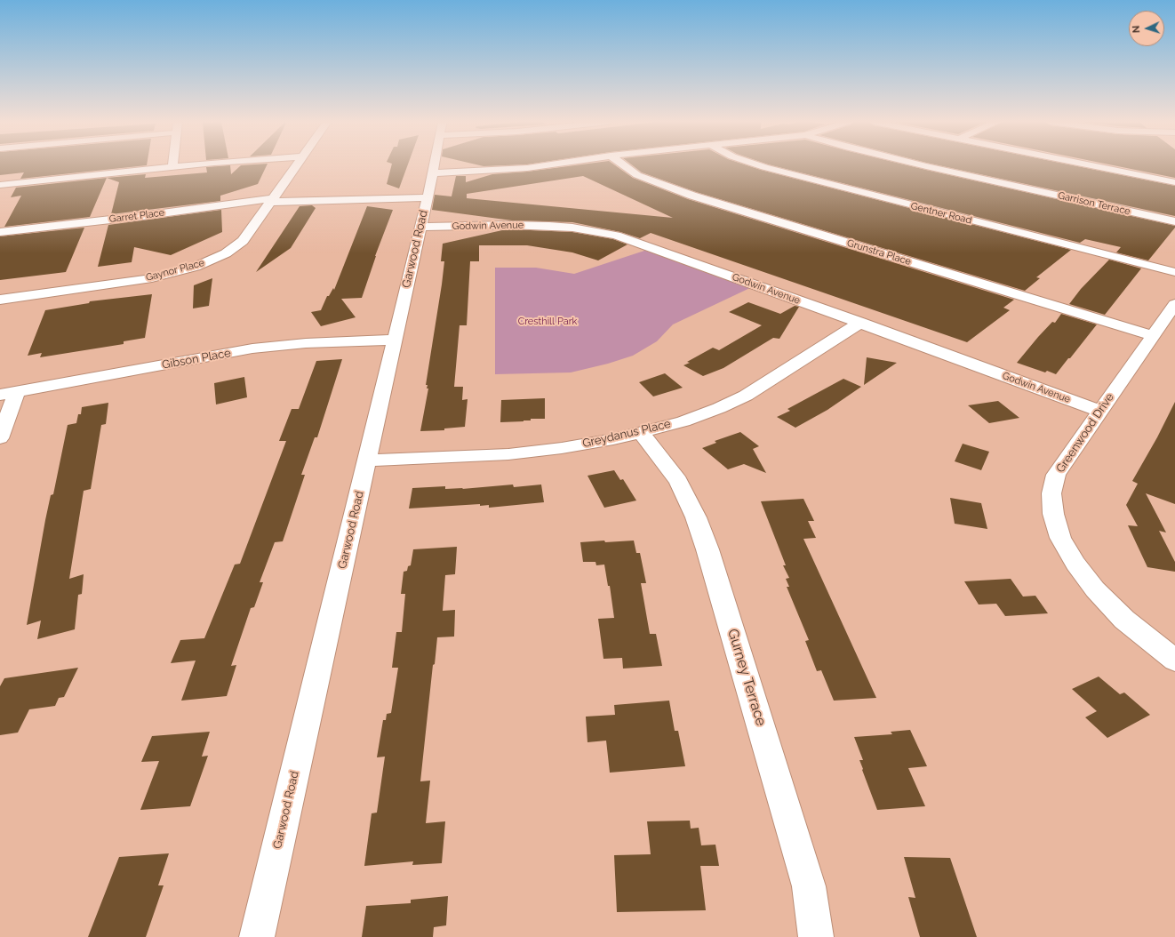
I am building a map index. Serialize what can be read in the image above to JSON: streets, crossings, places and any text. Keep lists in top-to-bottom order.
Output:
{
  "streets": {
    "street": [
      "Garrison Terrace",
      "Gentner Road",
      "Garret Place",
      "Godwin Avenue",
      "Garwood Road",
      "Grunstra Place",
      "Gaynor Place",
      "Gibson Place",
      "Greenwood Drive",
      "Greydanus Place",
      "Gurney Terrace"
    ]
  },
  "crossings": [
    ["Garret Place", "Garwood Road"],
    ["Garret Place", "Gaynor Place"],
    ["Godwin Avenue", "Garwood Road"],
    ["Godwin Avenue", "Greenwood Drive"],
    ["Godwin Avenue", "Greydanus Place"],
    ["Garwood Road", "Gibson Place"],
    ["Garwood Road", "Greydanus Place"],
    ["Grunstra Place", "Greenwood Drive"],
    ["Greydanus Place", "Gurney Terrace"]
  ],
  "parks": ["Cresthill Park"],
  "north": "left"
}
